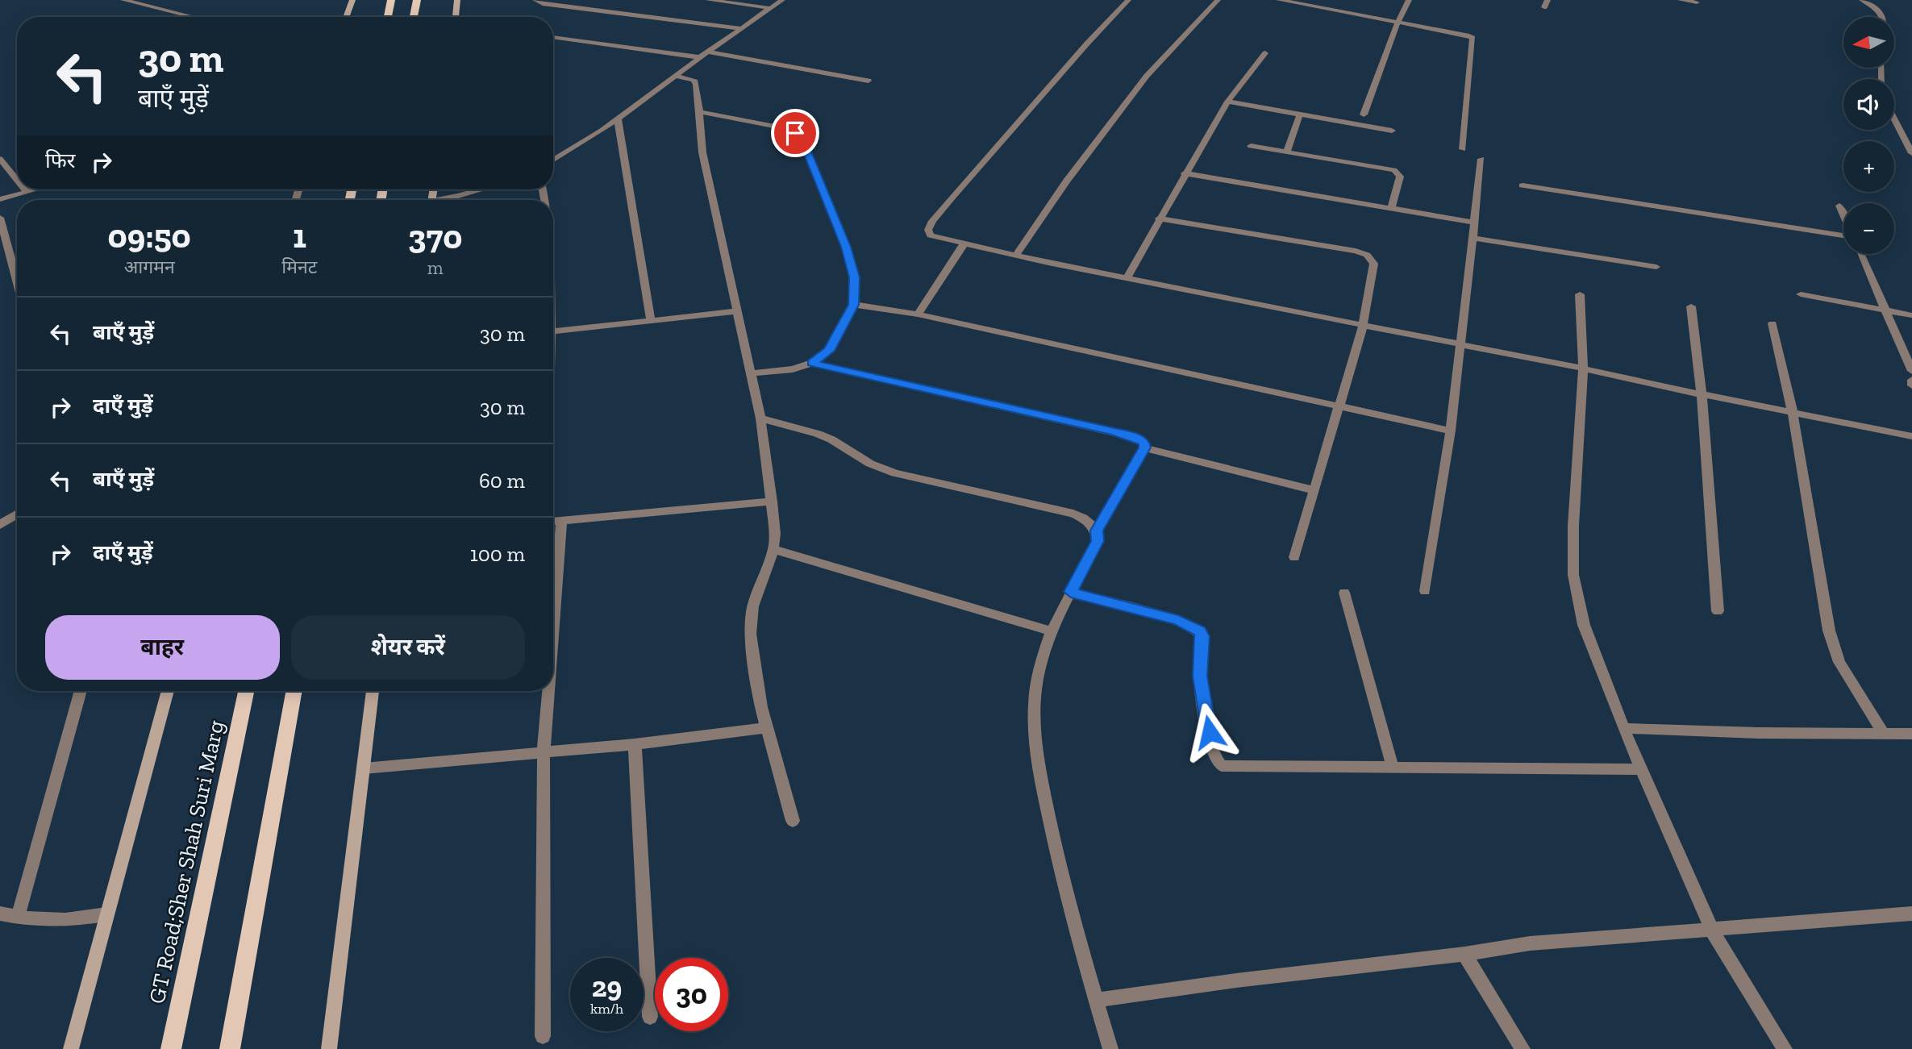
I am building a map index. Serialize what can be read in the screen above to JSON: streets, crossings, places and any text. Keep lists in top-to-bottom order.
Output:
{
  "streets": {
    "main road": ["GT Road;Sher Shah Suri Marg"]
  },
  "north": "left",
  "page": {
    "map_buttons": ["+", "−"],
    "turn": ["30 m", "बाएँ मुड़ें"],
    "then": "फिर",
    "eta": [
      "09:50",
      "आगमन",
      "1",
      "मिनट",
      "370",
      "m"
    ],
    "list": [
      {
        "name": "बाएँ मुड़ें",
        "value": "30 m"
      },
      {
        "name": "दाएँ मुड़ें",
        "value": "30 m"
      },
      {
        "name": "बाएँ मुड़ें",
        "value": "60 m"
      },
      {
        "name": "दाएँ मुड़ें",
        "value": "100 m"
      }
    ],
    "buttons": ["बाहर", "शेयर करें"],
    "speed": "29 km/h",
    "limit": "30"
  }
}
